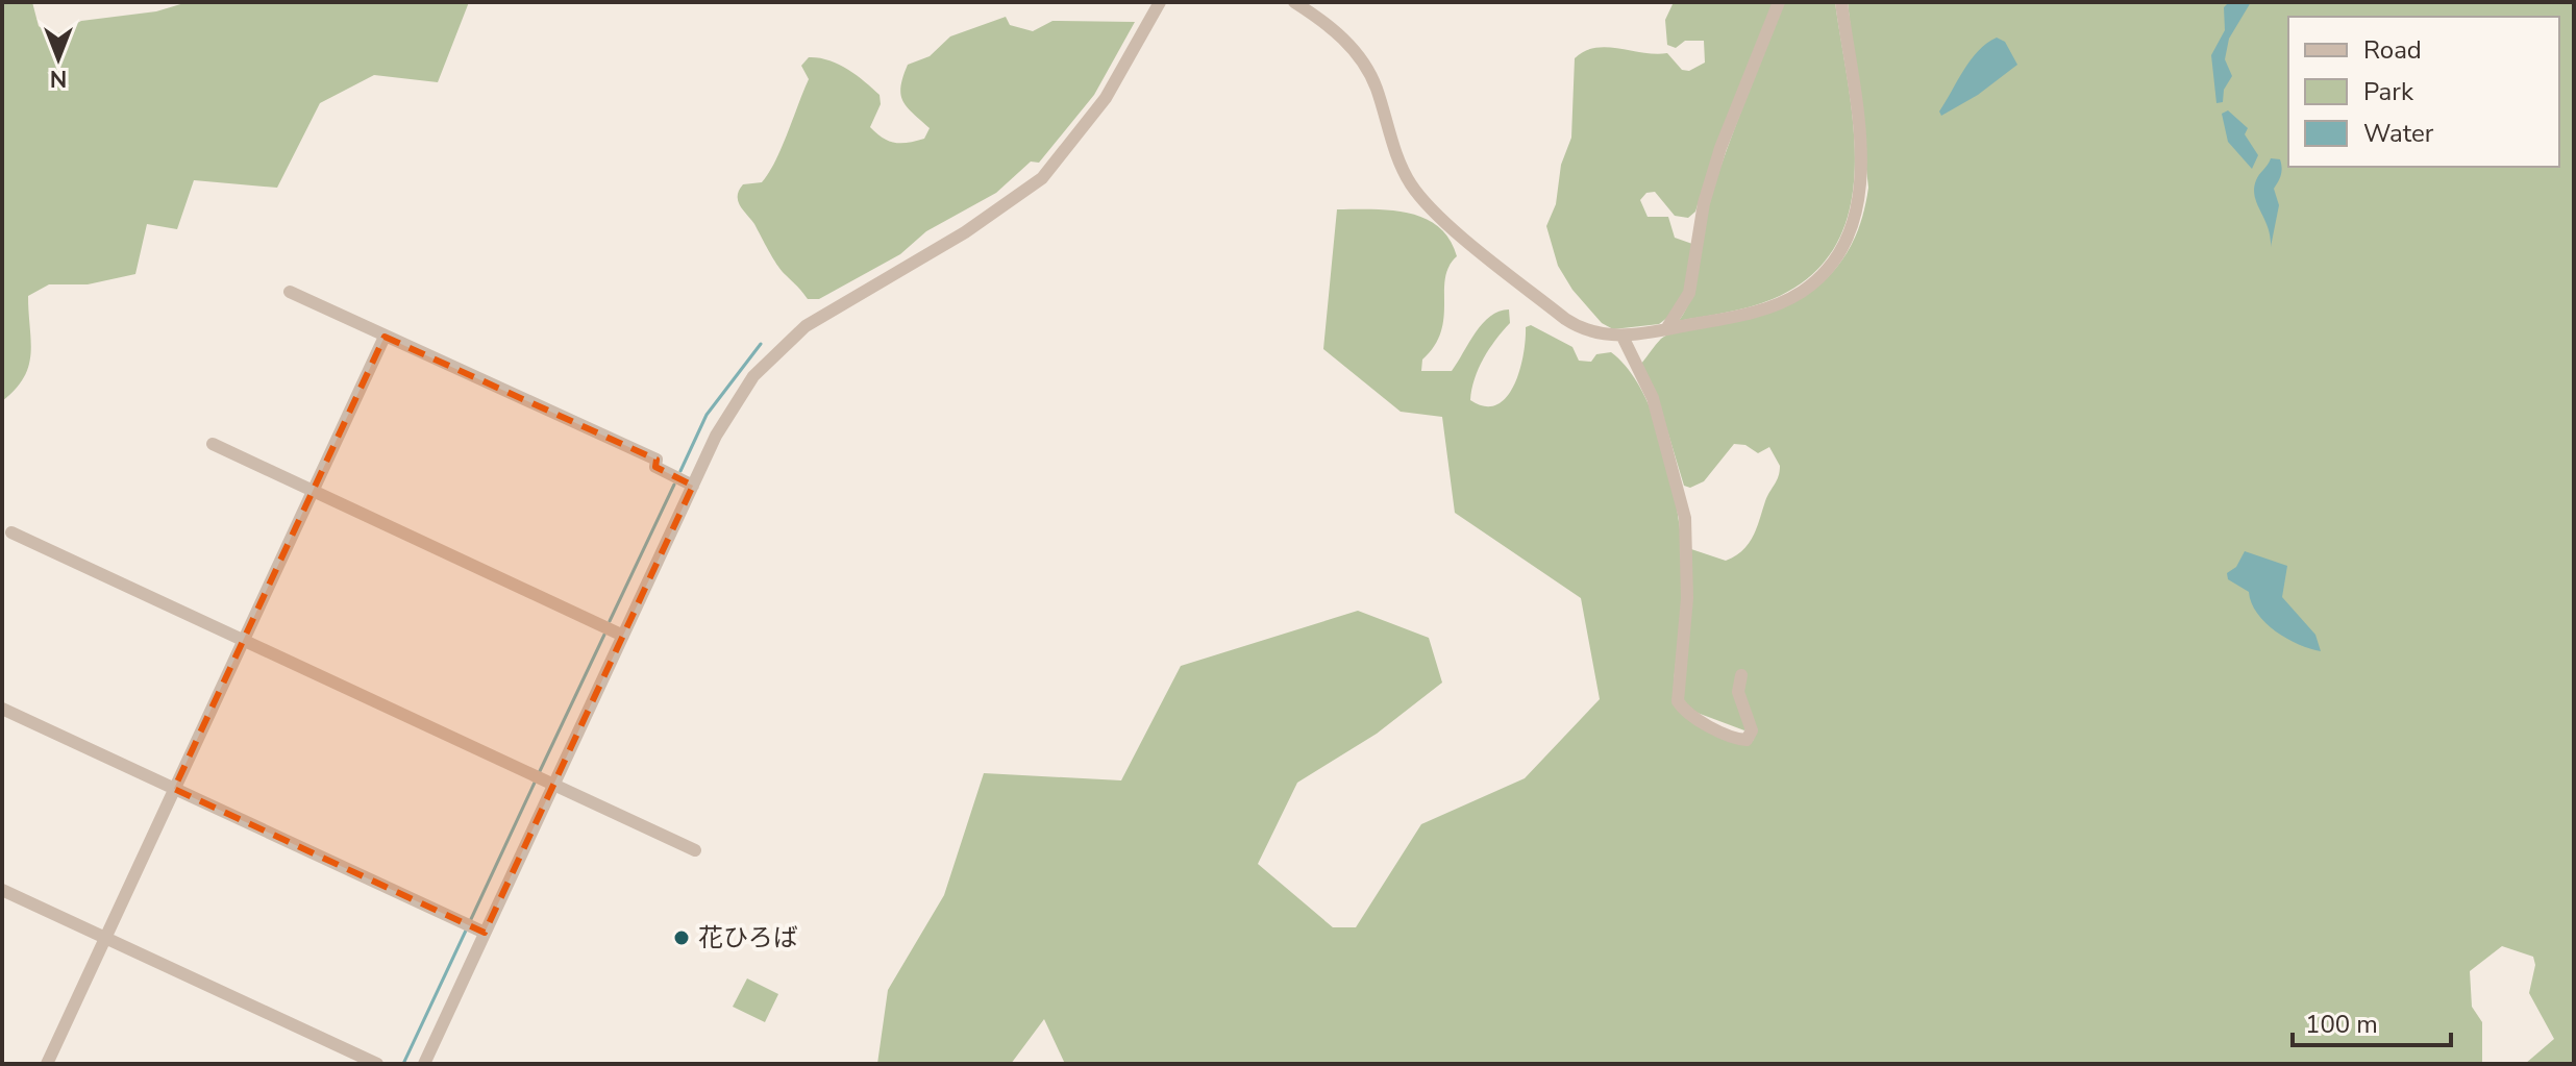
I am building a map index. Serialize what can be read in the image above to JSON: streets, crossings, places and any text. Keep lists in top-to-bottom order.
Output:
{
  "places": ["花ひろば"],
  "legend": ["Road", "Park", "Water"],
  "scale_bar": "100 m",
  "north": "bottom"
}
